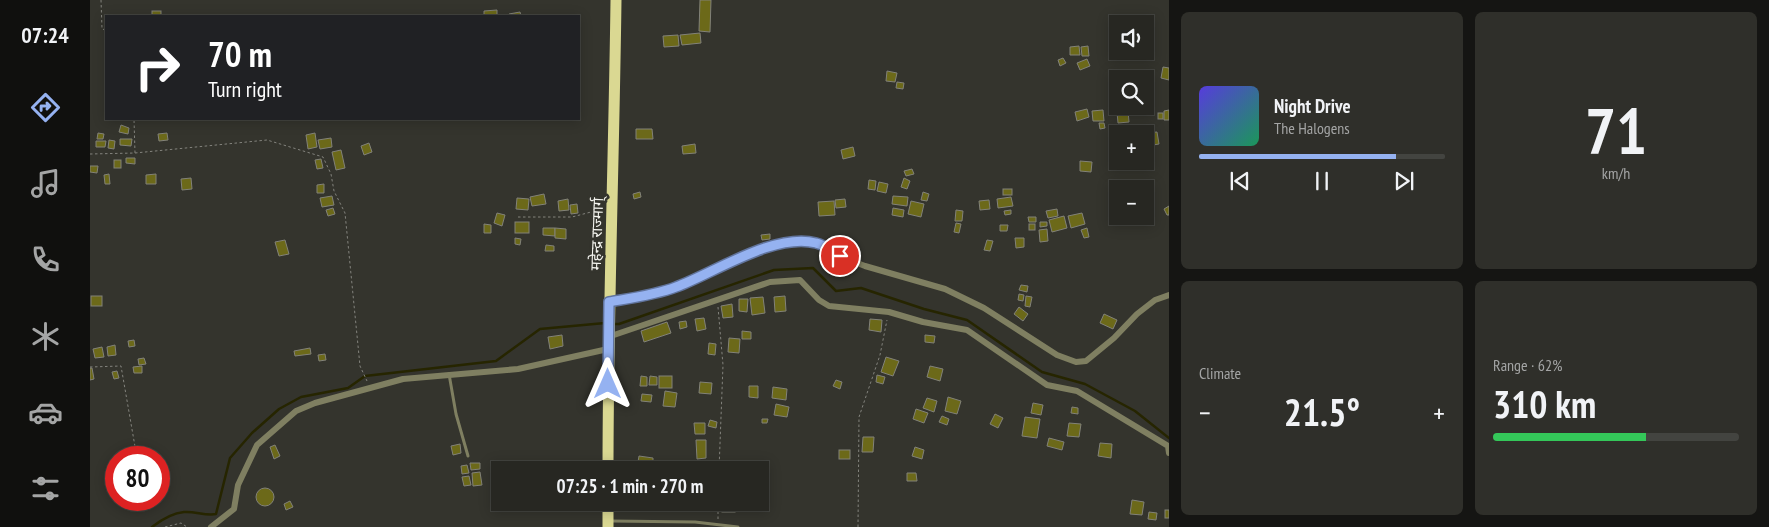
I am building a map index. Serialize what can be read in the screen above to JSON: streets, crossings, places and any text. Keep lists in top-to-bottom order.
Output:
{
  "streets": {
    "highway": ["महेन्द्र राज्मार्ग्"]
  },
  "page": {
    "tabs": "07:24",
    "tile": [
      ["71", "km/h"],
      "Climate",
      ["Range · 62%", "310 km"]
    ],
    "map_buttons": ["+", "−"],
    "turn": ["70 m", "Turn right"],
    "song": ["Night Drive", "The Halogens"],
    "heat": ["−", "21.5°", "+"],
    "limit": "80",
    "trip": "07:25 · 1 min · 270 m"
  }
}
